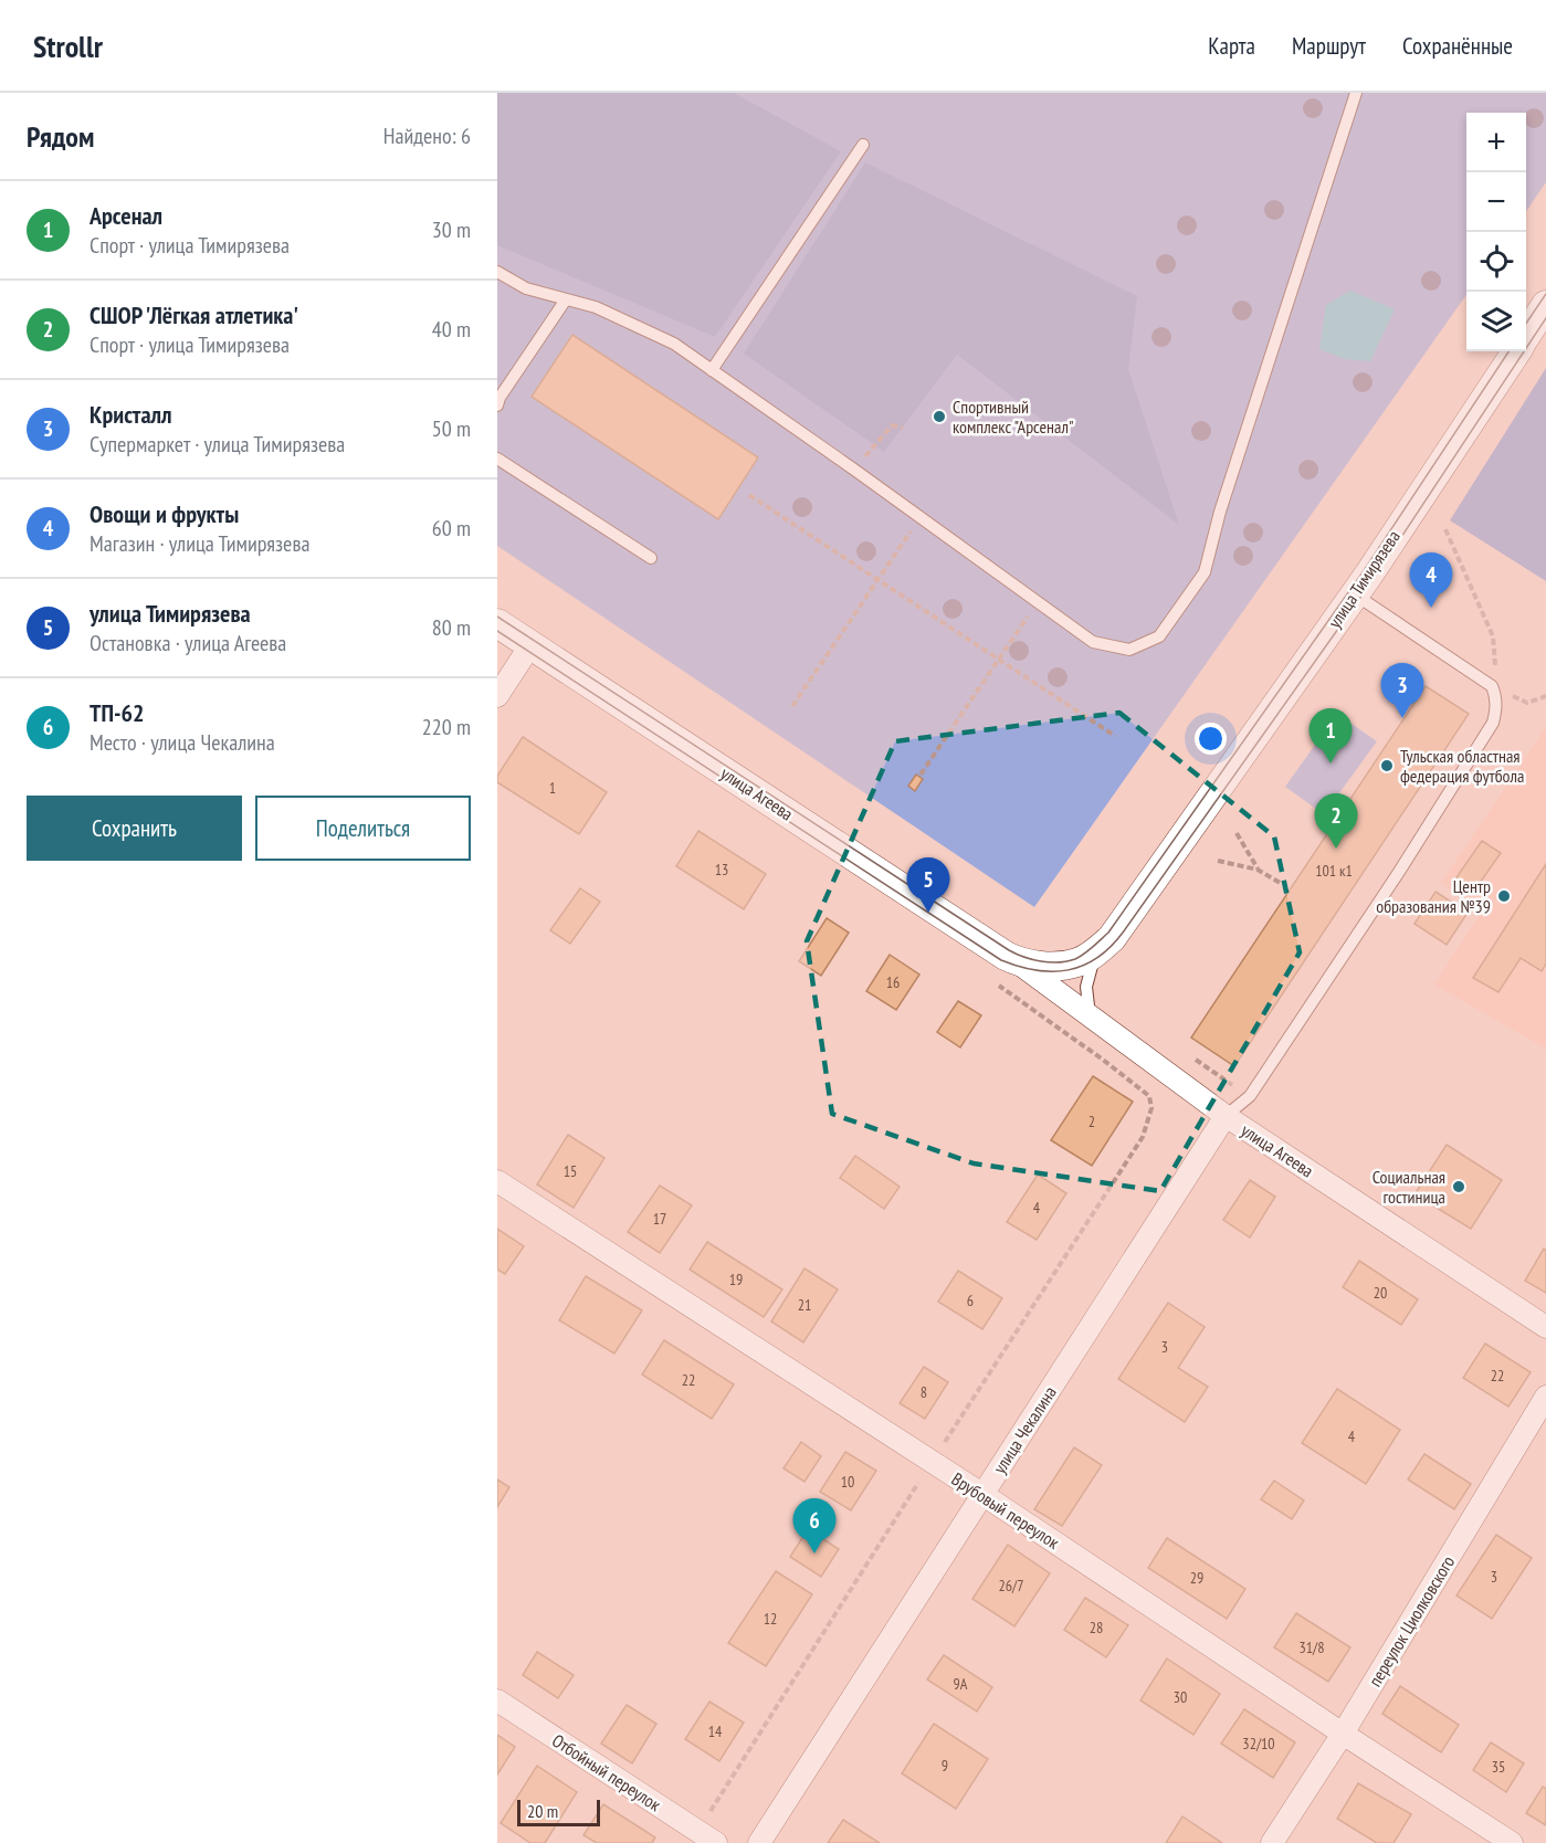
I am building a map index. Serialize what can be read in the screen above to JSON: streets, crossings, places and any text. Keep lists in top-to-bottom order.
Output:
{
  "streets": {
    "street": [
      "улица Тимирязева",
      "улица Агеева",
      "улица Чекалина",
      "Врубовый переулок",
      "переулок Циолковского",
      "Отбойный переулок"
    ]
  },
  "crossings": [
    ["улица Тимирязева", "улица Агеева"],
    ["улица Агеева", "улица Чекалина"],
    ["улица Чекалина", "Врубовый переулок"],
    ["Врубовый переулок", "переулок Циолковского"]
  ],
  "places": [
    "Спортивный комплекс \"Арсенал\"",
    "Тульская областная федерация футбола",
    "Центр образования №39",
    "Социальная гостиница"
  ],
  "house_numbers": [
    "1",
    "13",
    "101 к1",
    "16",
    "2",
    "15",
    "4",
    "17",
    "19",
    "20",
    "6",
    "21",
    "3",
    "22",
    "22",
    "8",
    "4",
    "10",
    "3",
    "29",
    "26/7",
    "12",
    "28",
    "31/8",
    "9А",
    "30",
    "14",
    "32/10",
    "9",
    "35"
  ],
  "scale_bar": "20 m",
  "page": {
    "header": "Strollr",
    "nav": ["Карта", "Маршрут", "Сохранённые"],
    "heading": ["Рядом", "Найдено: 6"],
    "map_buttons": ["+", "−"],
    "list": [
      {
        "mark": "1",
        "name": "Арсенал",
        "note": "Спорт · улица Тимирязева",
        "value": "30 m"
      },
      {
        "mark": "2",
        "name": "СШОР 'Лёгкая атлетика'",
        "note": "Спорт · улица Тимирязева",
        "value": "40 m"
      },
      {
        "mark": "3",
        "name": "Кристалл",
        "note": "Супермаркет · улица Тимирязева",
        "value": "50 m"
      },
      {
        "mark": "4",
        "name": "Овощи и фрукты",
        "note": "Магазин · улица Тимирязева",
        "value": "60 m"
      },
      {
        "mark": "5",
        "name": "улица Тимирязева",
        "note": "Остановка · улица Агеева",
        "value": "80 m"
      },
      {
        "mark": "6",
        "name": "ТП-62",
        "note": "Место · улица Чекалина",
        "value": "220 m"
      }
    ],
    "pins": [
      "4",
      "3",
      "1",
      "2",
      "5",
      "6"
    ],
    "buttons": ["Сохранить", "Поделиться"],
    "scale": "20 m"
  }
}
